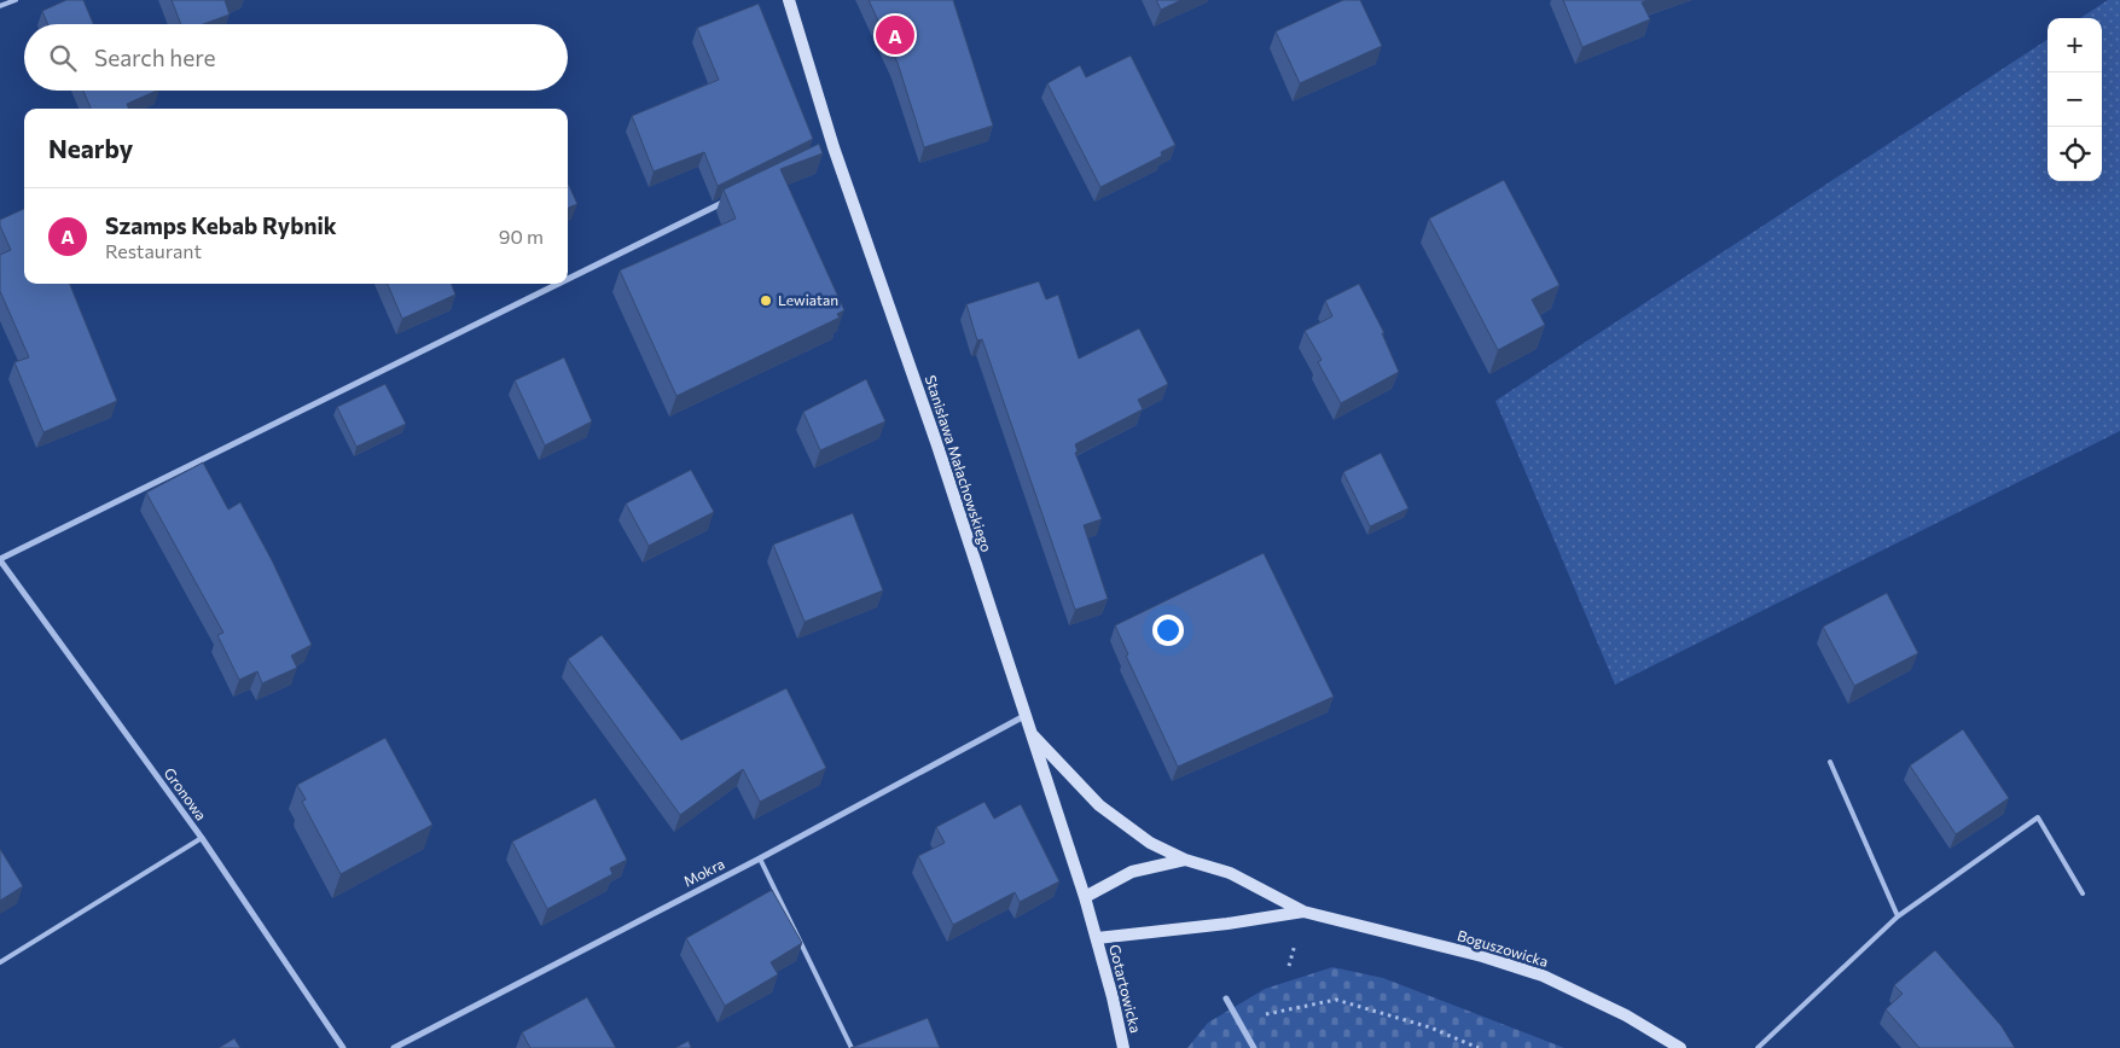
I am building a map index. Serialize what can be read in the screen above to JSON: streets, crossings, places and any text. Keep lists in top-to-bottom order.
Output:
{
  "streets": {
    "street": [
      "Stanisława Małachowskiego",
      "Gronowa",
      "Mokra",
      "Boguszowicka",
      "Gotartowicka"
    ]
  },
  "crossings": [
    ["Stanisława Małachowskiego", "Mokra"],
    ["Stanisława Małachowskiego", "Boguszowicka"],
    ["Stanisława Małachowskiego", "Gotartowicka"],
    ["Boguszowicka", "Gotartowicka"]
  ],
  "places": ["Lewiatan"],
  "page": {
    "pins": "A",
    "map_buttons": ["+", "−"],
    "search": "Search here",
    "heading": "Nearby",
    "list": [
      {
        "mark": "A",
        "name": "Szamps Kebab Rybnik",
        "note": "Restaurant",
        "value": "90 m"
      }
    ]
  }
}
